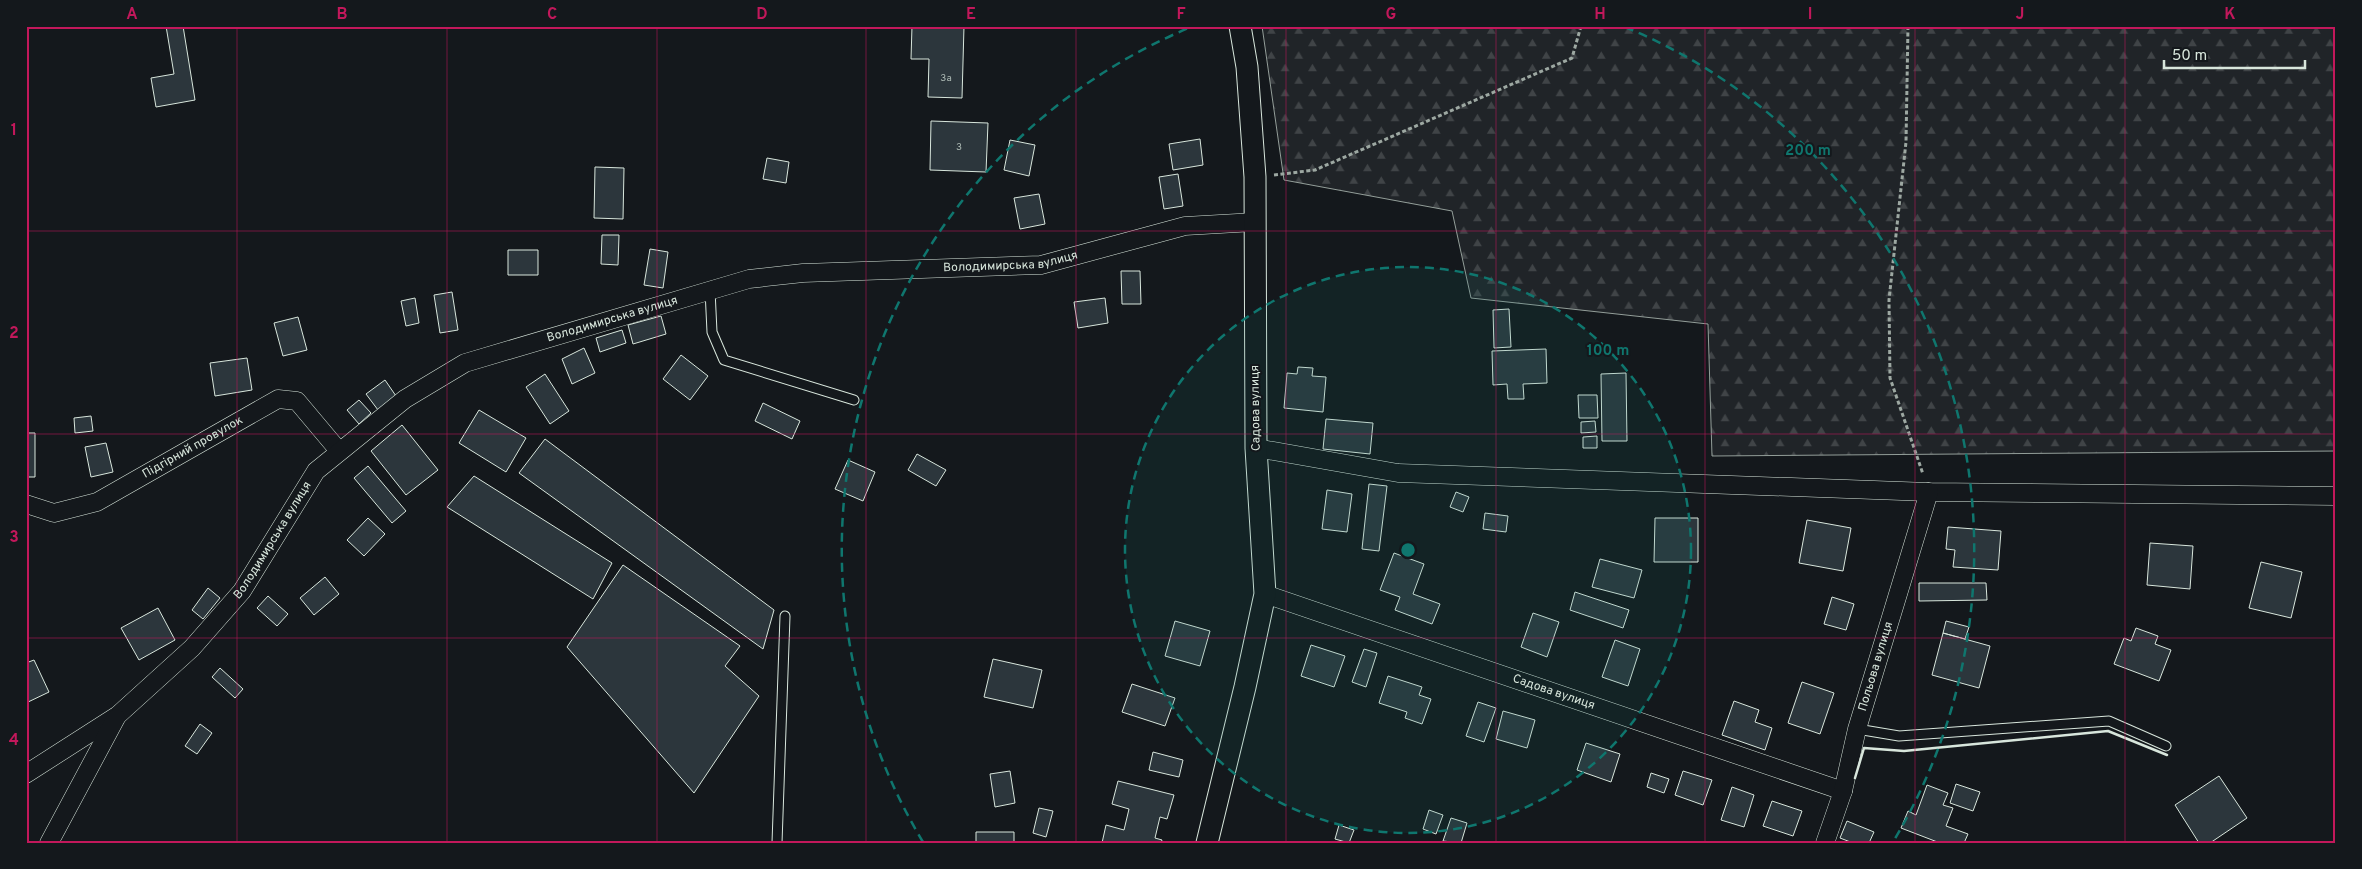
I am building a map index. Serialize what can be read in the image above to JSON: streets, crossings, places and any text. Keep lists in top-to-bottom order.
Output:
{
  "streets": {
    "street": [
      "Володимирська вулиця",
      "Садова вулиця",
      "Підгірний провулок",
      "Польова вулиця"
    ]
  },
  "crossings": [
    ["Володимирська вулиця", "Садова вулиця"],
    ["Володимирська вулиця", "Підгірний провулок"],
    ["Садова вулиця", "Польова вулиця"]
  ],
  "house_numbers": ["3а", "3"],
  "scale_bar": "50 m",
  "grid": {
    "columns": [
      "A",
      "B",
      "C",
      "D",
      "E",
      "F",
      "G",
      "H",
      "I",
      "J",
      "K"
    ],
    "rows": [
      "1",
      "2",
      "3",
      "4"
    ]
  },
  "rings": ["200 m", "100 m"]
}
